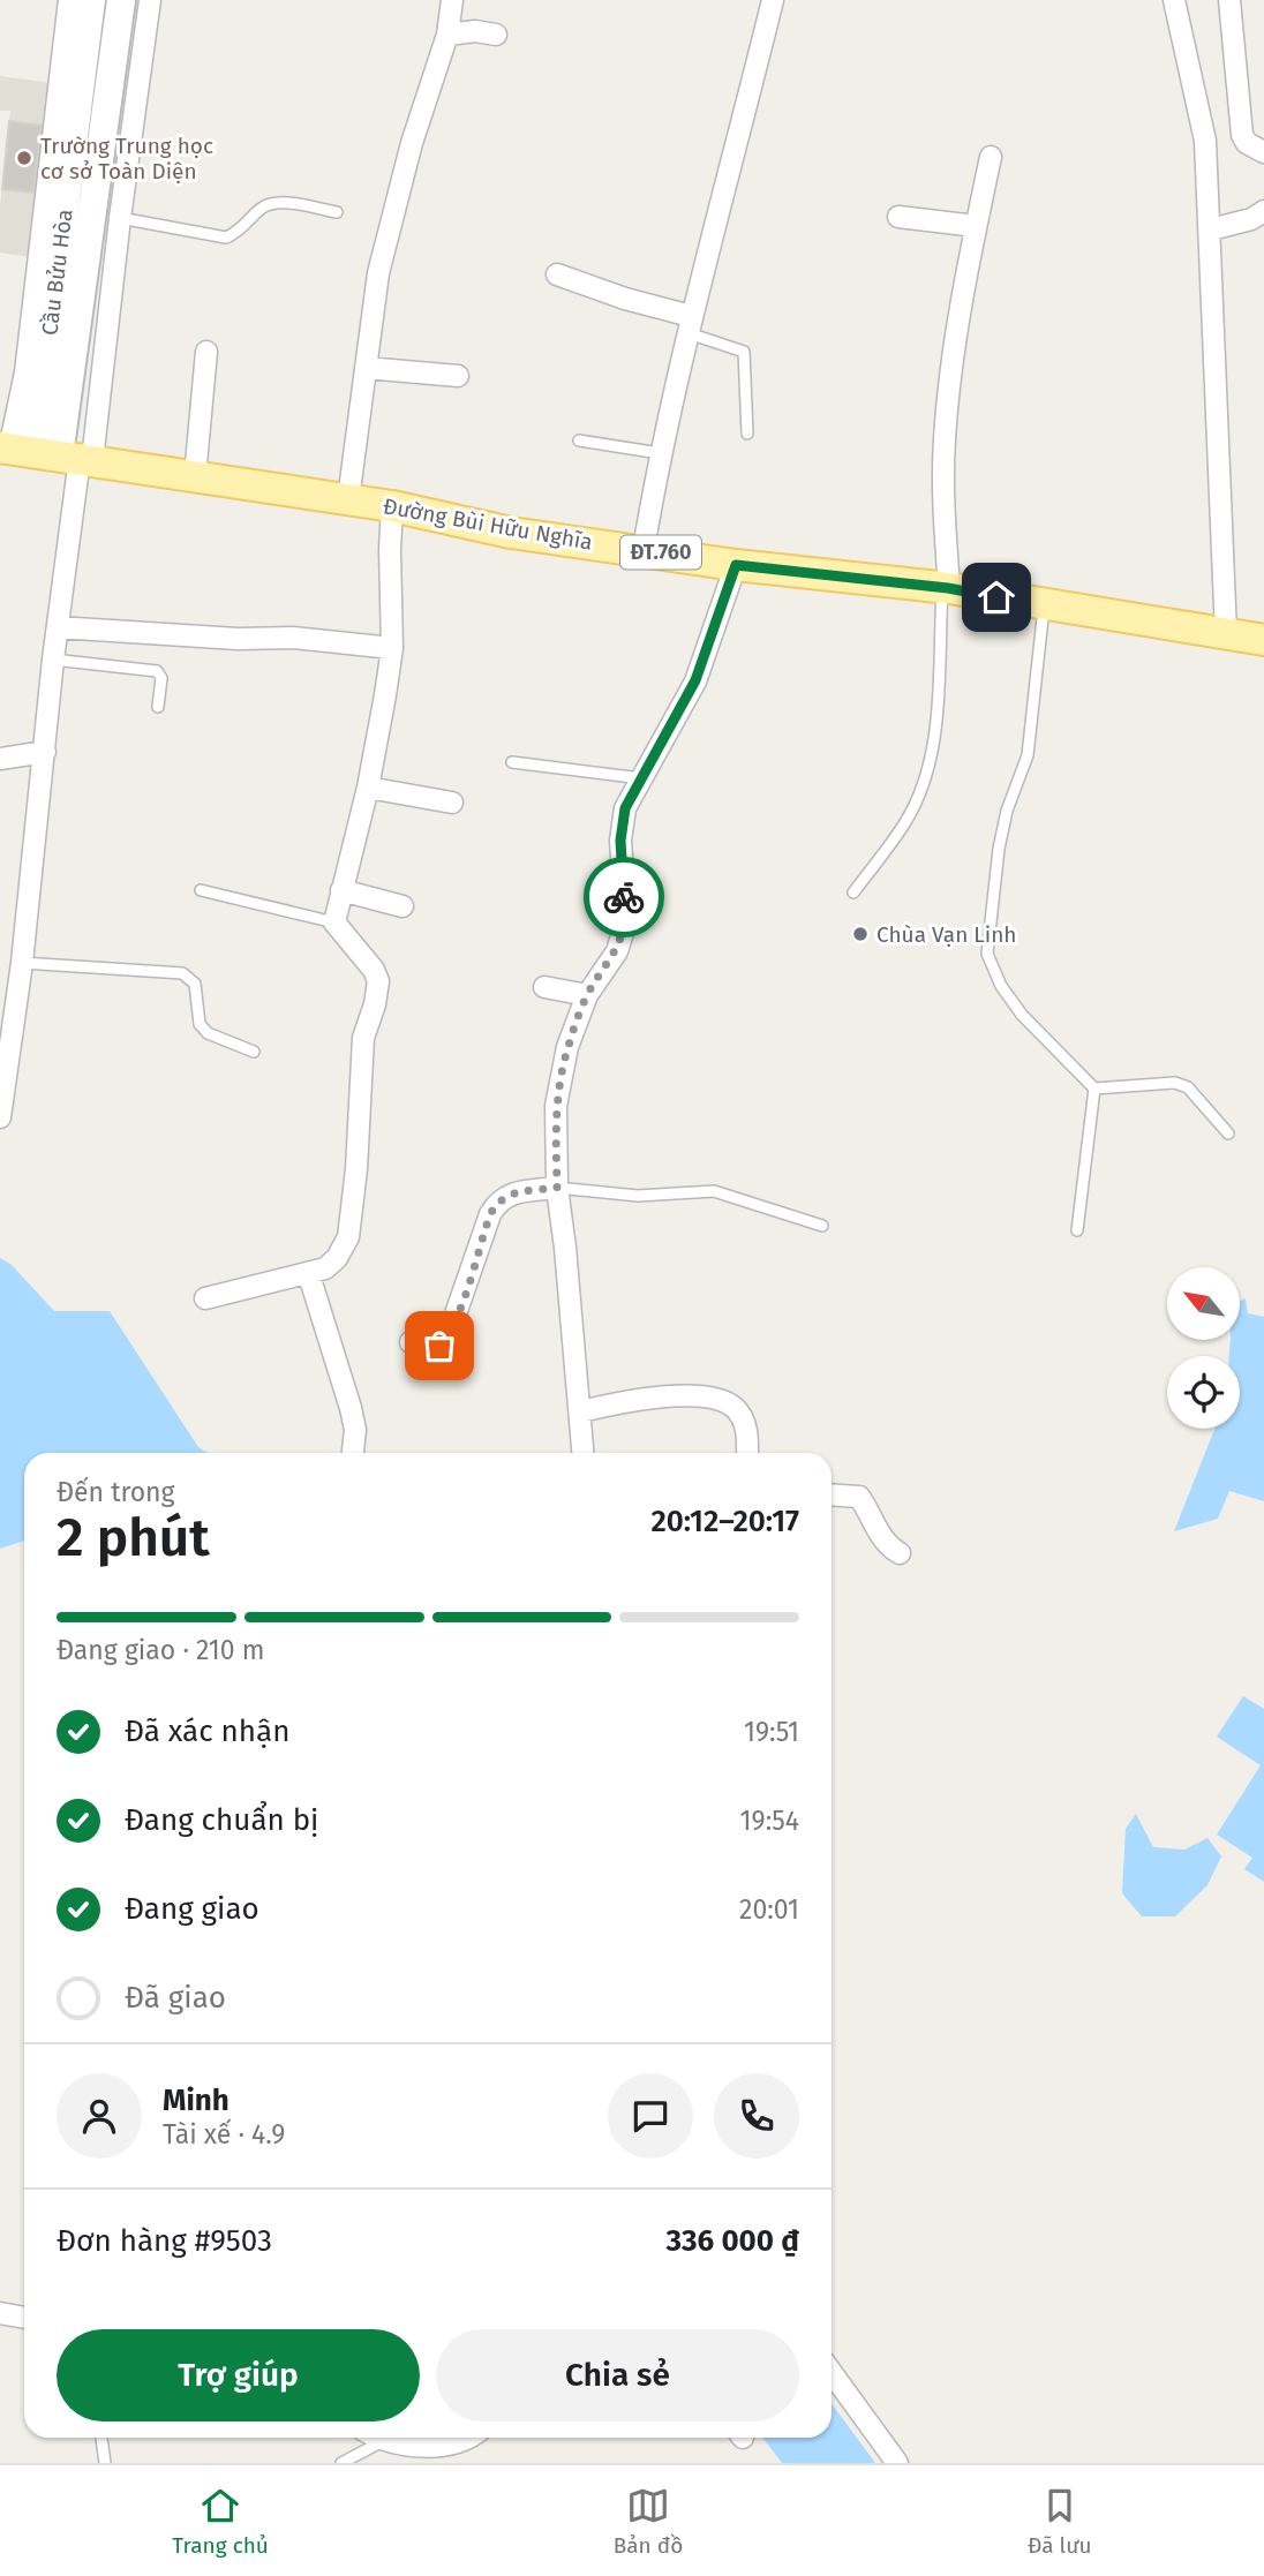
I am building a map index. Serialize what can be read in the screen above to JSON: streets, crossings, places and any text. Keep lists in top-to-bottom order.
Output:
{
  "streets": {
    "main road": ["Cầu Bửu Hòa", "Đường Bùi Hữu Nghĩa", "ĐT.760"]
  },
  "crossings": [
    ["Cầu Bửu Hòa", "Đường Bùi Hữu Nghĩa"]
  ],
  "places": ["Trường Trung học cơ sở Toàn Diện", "Chùa Vạn Linh"],
  "north": "top left",
  "page": {
    "heading": ["2 phút", "Đến trong", "20:12–20:17"],
    "panel": [
      "Minh",
      "Tài xế · 4.9",
      "Đơn hàng #9503",
      "336 000 ₫"
    ],
    "bar": "Đang giao · 210 m",
    "list": [
      ["Đã xác nhận", "19:51"],
      ["Đang chuẩn bị", "19:54"],
      ["Đang giao", "20:01"],
      "Đã giao"
    ],
    "buttons": ["Trợ giúp", "Chia sẻ"],
    "tabs": ["Trang chủ", "Bản đồ", "Đã lưu"]
  }
}
